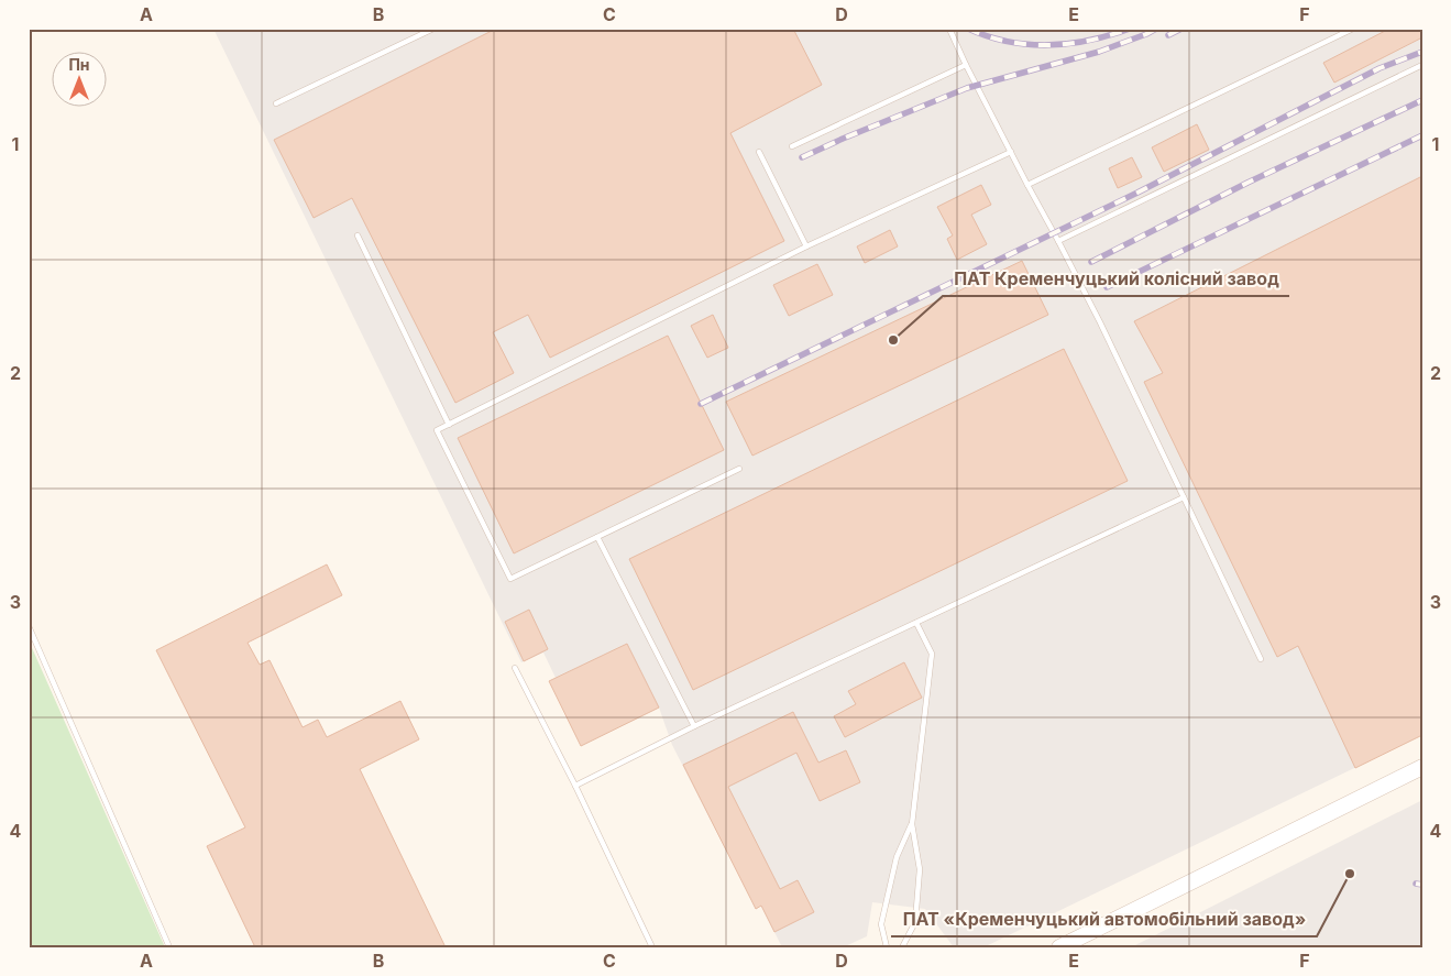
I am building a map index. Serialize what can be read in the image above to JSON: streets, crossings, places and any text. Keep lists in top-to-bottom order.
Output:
{
  "places": ["ПАТ Кременчуцький колісний завод", "ПАТ «Кременчуцький автомобiльний завод»"],
  "north": "top",
  "grid": {
    "columns": [
      "A",
      "B",
      "C",
      "D",
      "E",
      "F"
    ],
    "rows": [
      "1",
      "2",
      "3",
      "4"
    ]
  }
}
